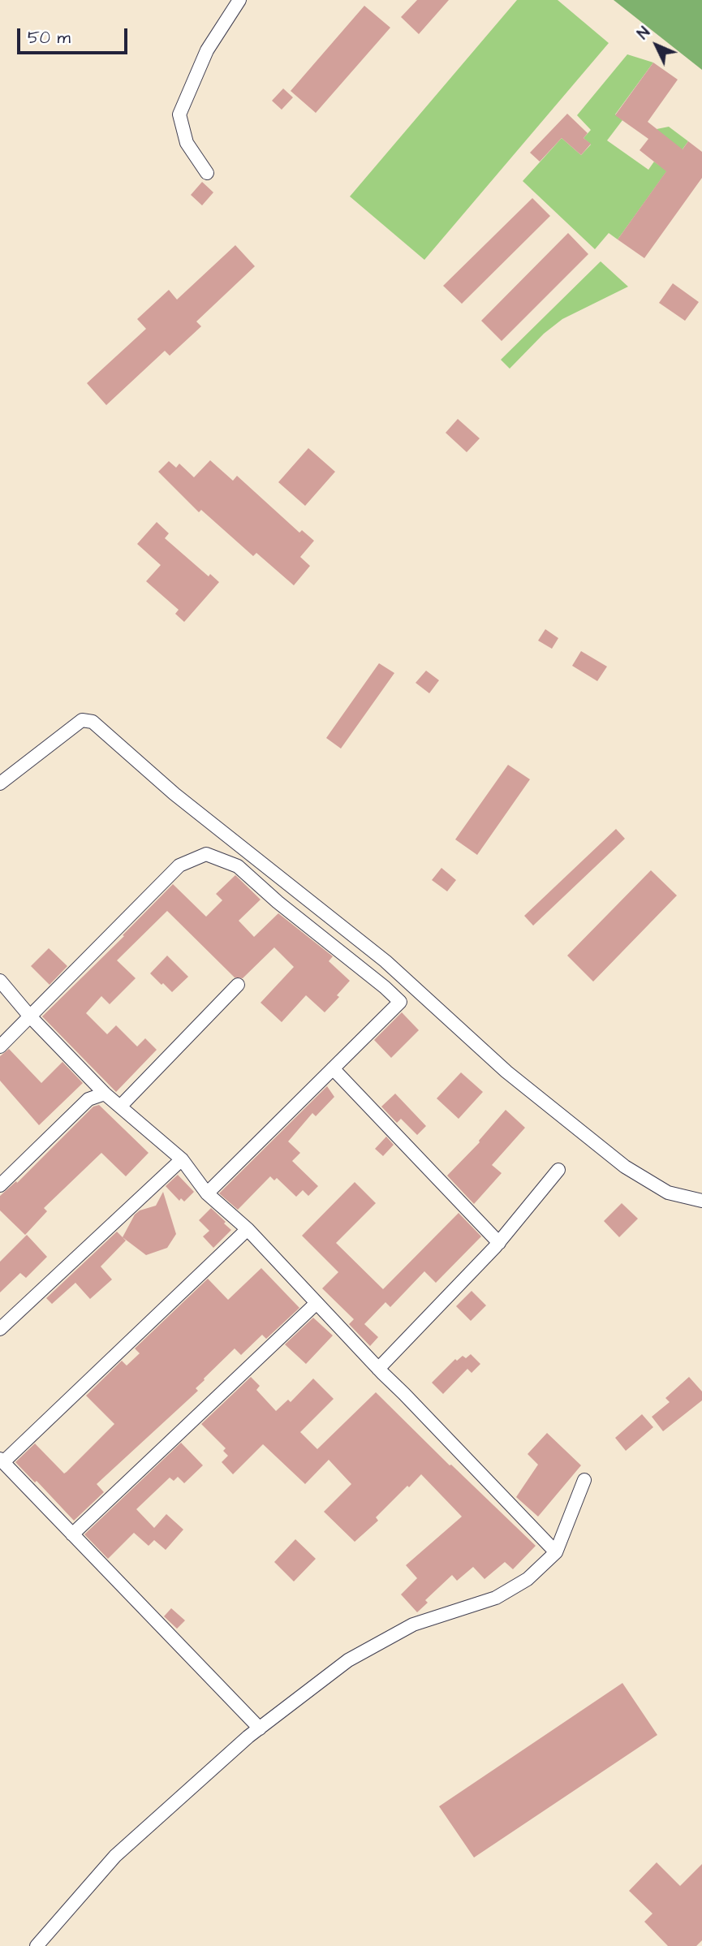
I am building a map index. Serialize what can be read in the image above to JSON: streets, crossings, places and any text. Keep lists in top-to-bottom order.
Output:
{
  "scale_bar": "50 m",
  "north": "top left"
}
